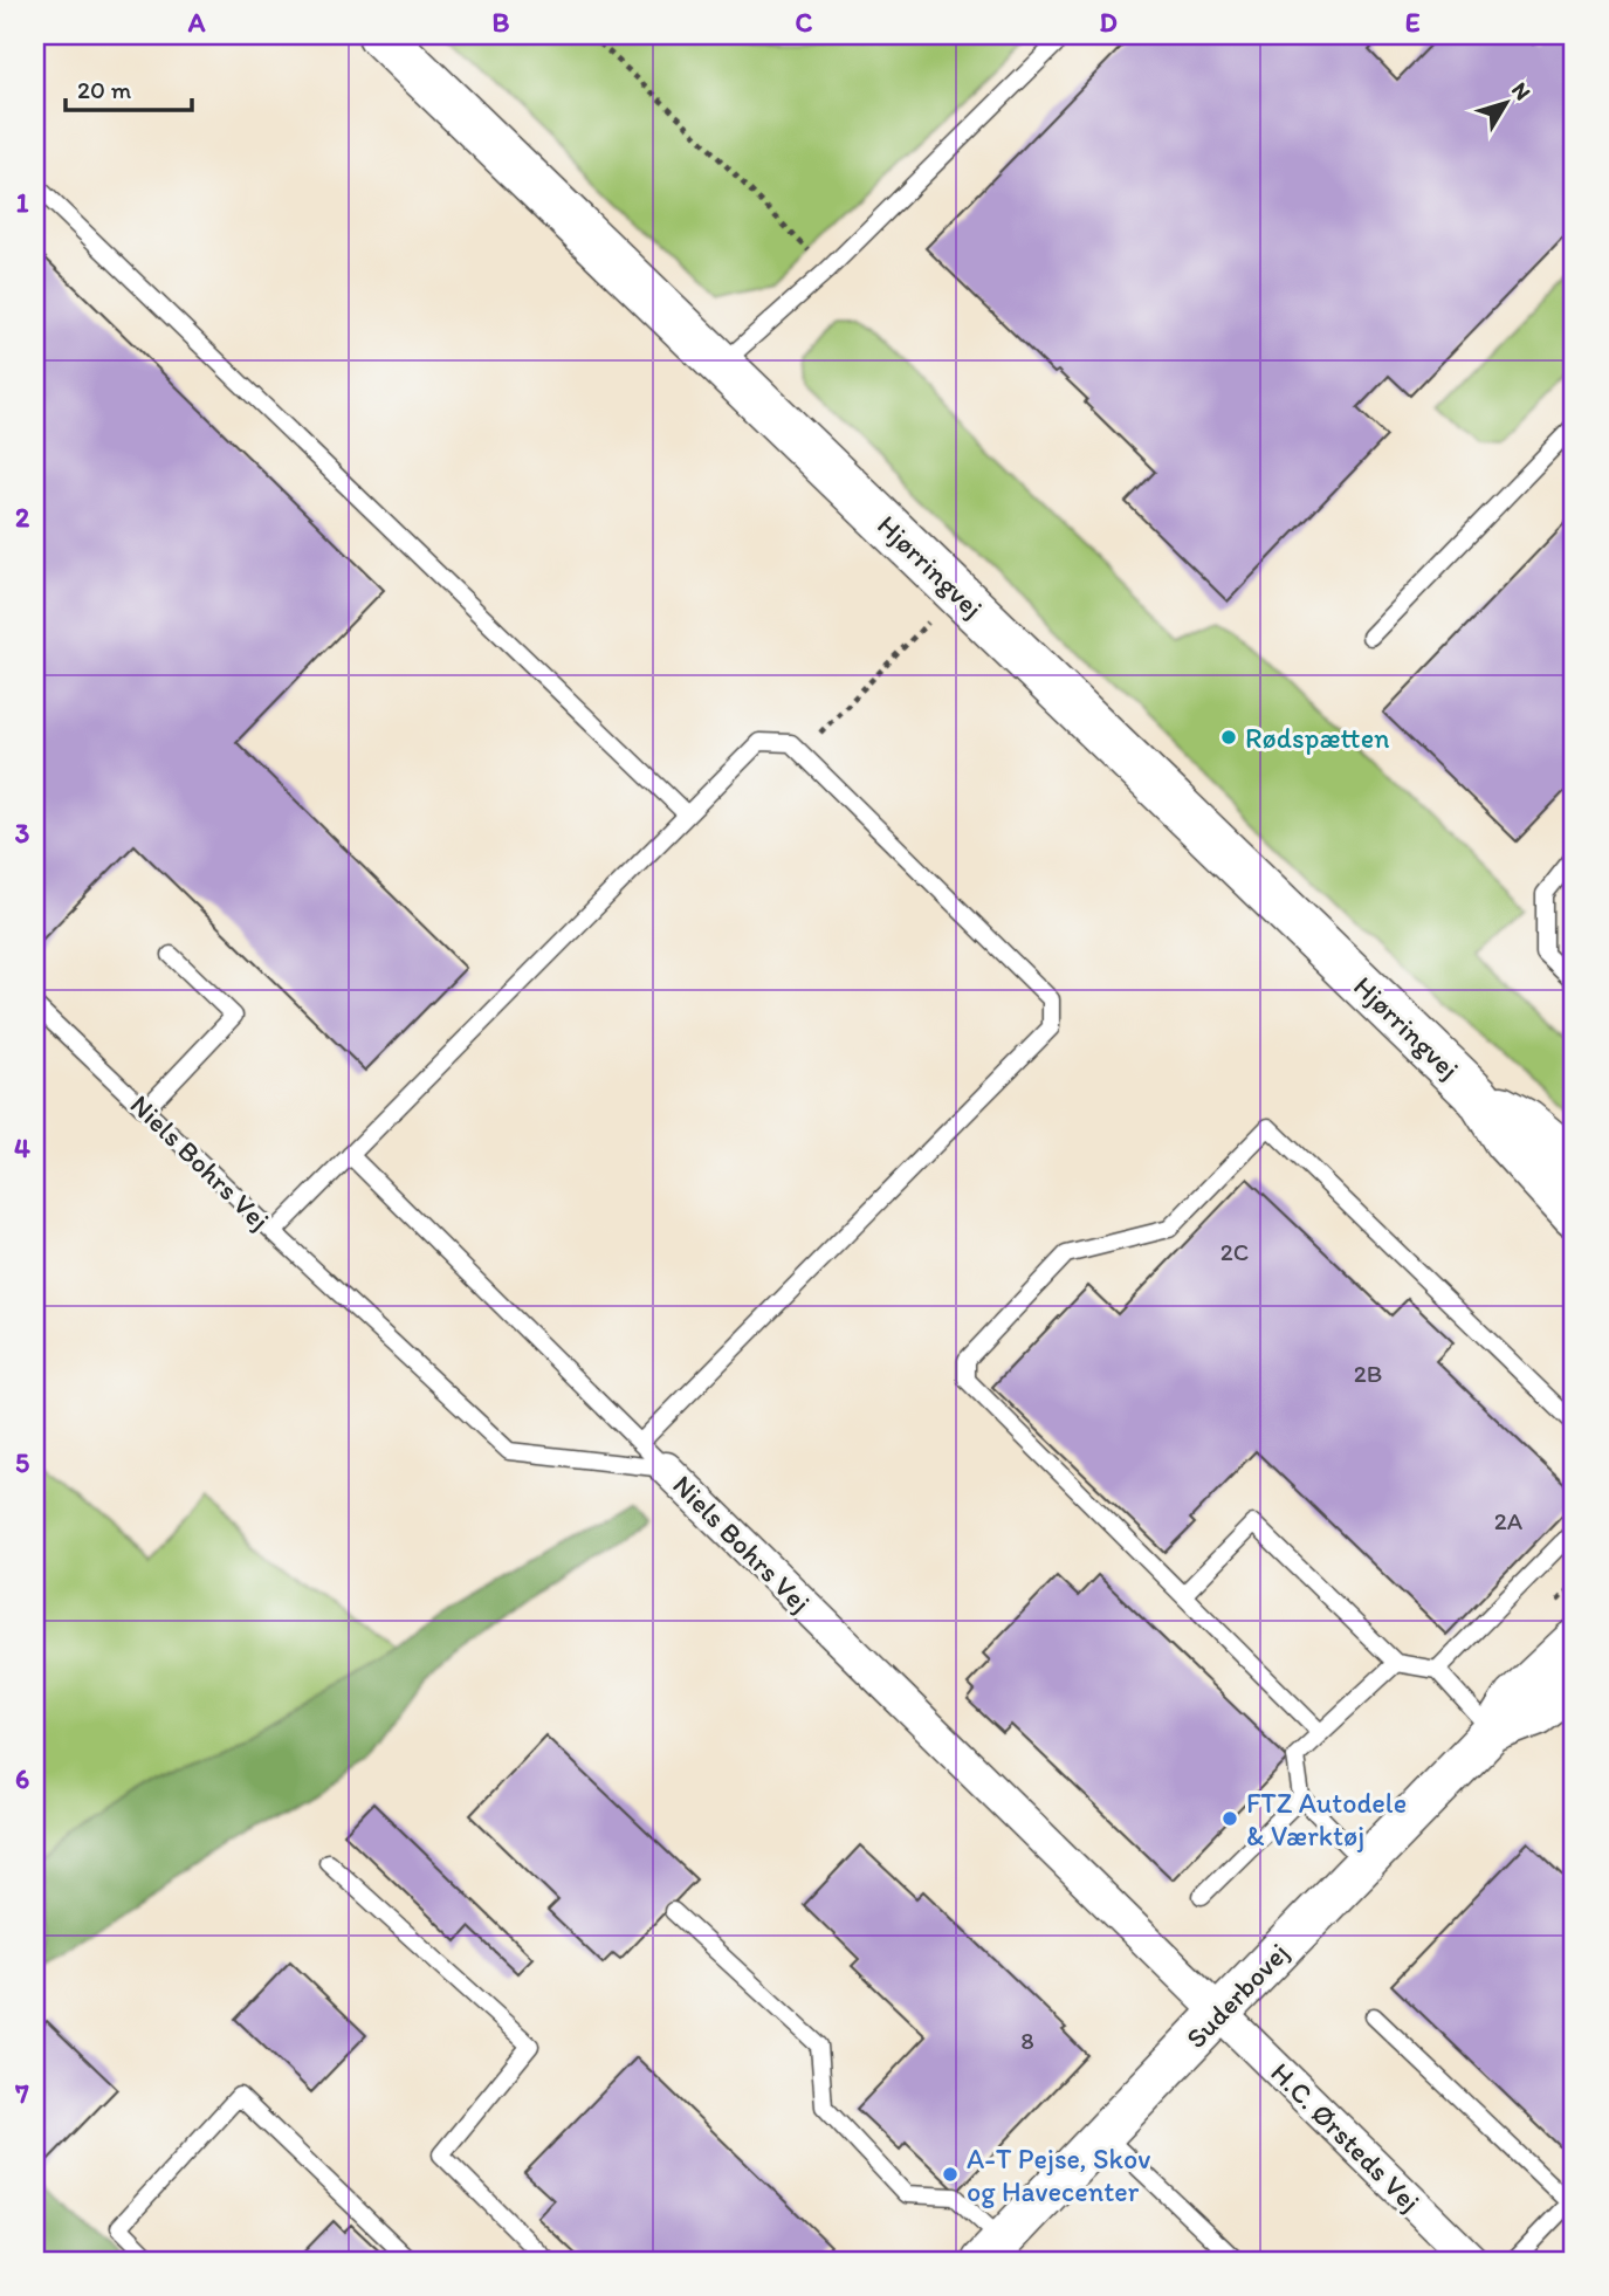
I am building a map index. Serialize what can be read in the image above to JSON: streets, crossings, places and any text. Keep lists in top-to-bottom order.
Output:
{
  "streets": {
    "main road": ["Hjørringvej"],
    "street": ["Niels Bohrs Vej", "Suderbovej", "H.C. Ørsteds Vej"]
  },
  "crossings": [
    ["Niels Bohrs Vej", "Suderbovej"],
    ["Niels Bohrs Vej", "H.C. Ørsteds Vej"],
    ["Suderbovej", "H.C. Ørsteds Vej"]
  ],
  "places": ["Rødspætten", "FTZ Autodele & Værktøj", "A-T Pejse, Skov og Havecenter"],
  "house_numbers": [
    "2C",
    "2B",
    "2A",
    "8"
  ],
  "scale_bar": "20 m",
  "north": "top right",
  "grid": {
    "columns": [
      "A",
      "B",
      "C",
      "D",
      "E"
    ],
    "rows": [
      "1",
      "2",
      "3",
      "4",
      "5",
      "6",
      "7"
    ]
  }
}
